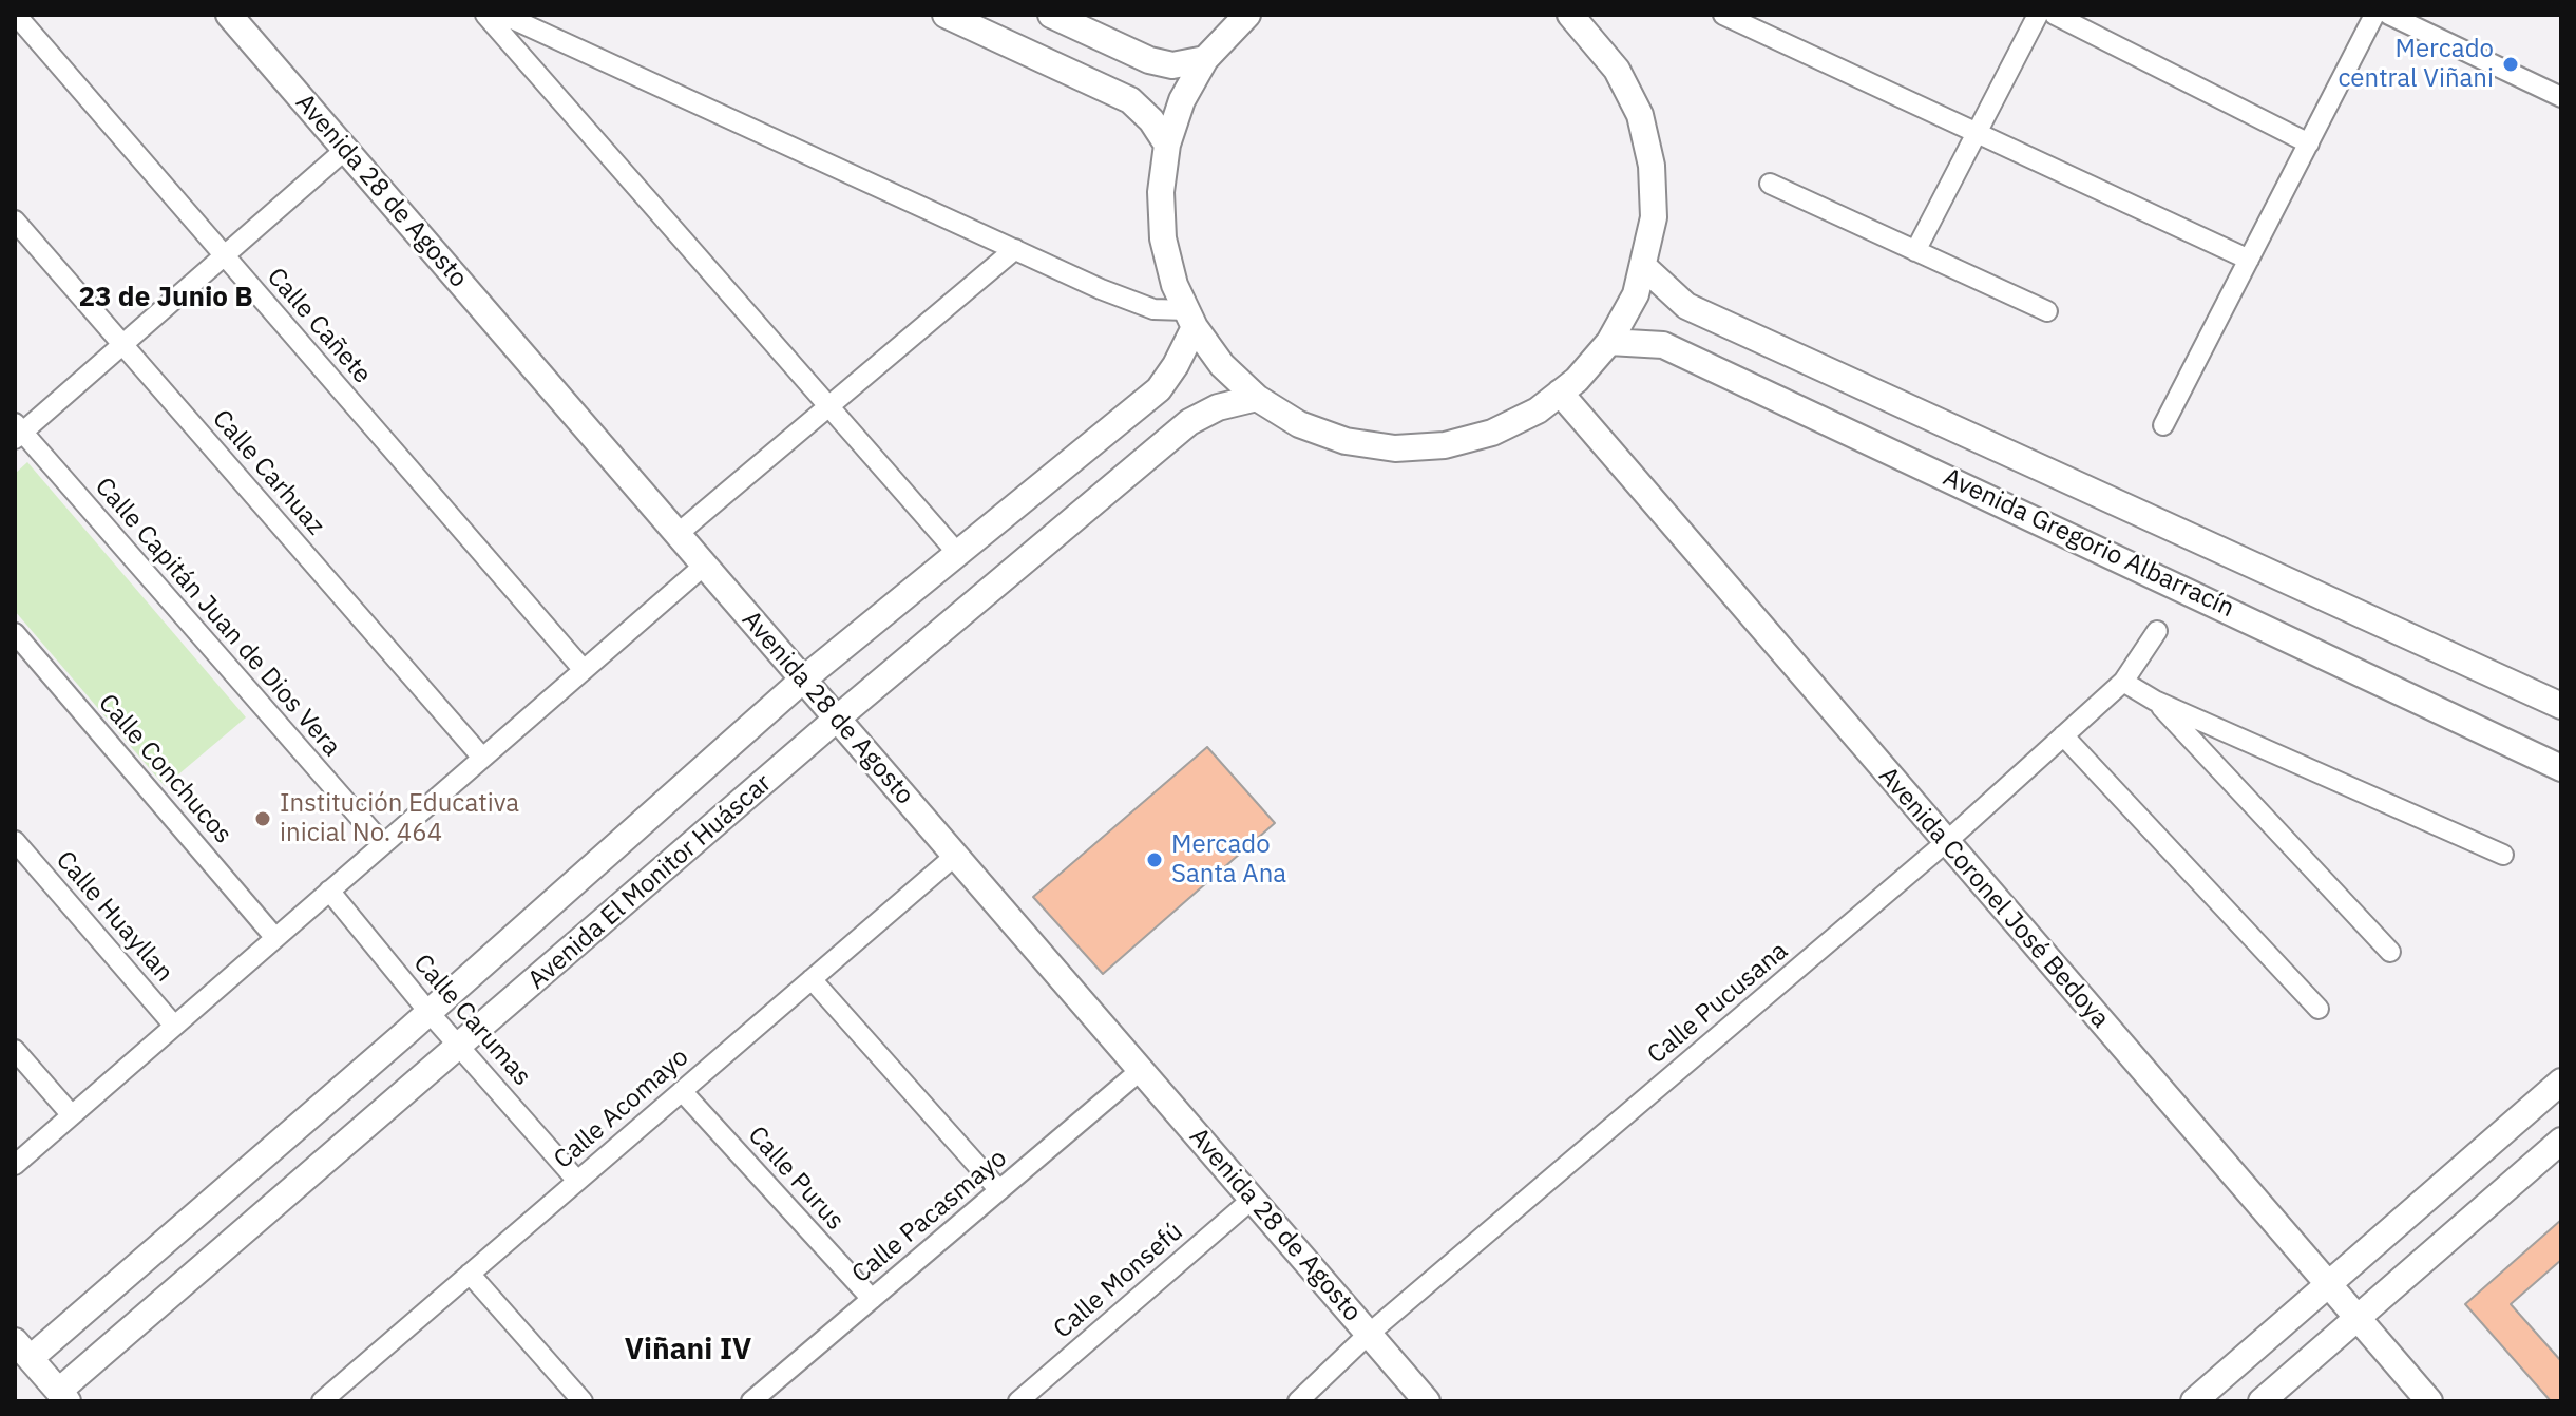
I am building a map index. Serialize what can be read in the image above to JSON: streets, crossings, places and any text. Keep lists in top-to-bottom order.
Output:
{
  "streets": {
    "street": [
      "Avenida 28 de Agosto",
      "Calle Cañete",
      "Calle Carhuaz",
      "Avenida Gregorio Albarracín",
      "Calle Capitán Juan de Dios Vera",
      "Calle Conchucos",
      "Avenida El Monitor Huáscar",
      "Avenida Coronel José Bedoya",
      "Calle Huayllan",
      "Calle Pucusana",
      "Calle Carumas",
      "Calle Acomayo",
      "Calle Purus",
      "Calle Pacasmayo",
      "Calle Monsefú"
    ]
  },
  "crossings": [
    ["Avenida 28 de Agosto", "Avenida El Monitor Huáscar"],
    ["Avenida 28 de Agosto", "Calle Pucusana"],
    ["Avenida 28 de Agosto", "Calle Acomayo"],
    ["Avenida 28 de Agosto", "Calle Pacasmayo"],
    ["Avenida 28 de Agosto", "Calle Monsefú"],
    ["Avenida El Monitor Huáscar", "Calle Carumas"],
    ["Avenida Coronel José Bedoya", "Calle Pucusana"],
    ["Calle Carumas", "Calle Acomayo"],
    ["Calle Acomayo", "Calle Purus"],
    ["Calle Purus", "Calle Pacasmayo"]
  ],
  "districts": ["23 de Junio B", "Viñani IV"],
  "places": ["Mercado central Viñani", "Institución Educativa inicial No. 464", "Mercado Santa Ana"]
}
